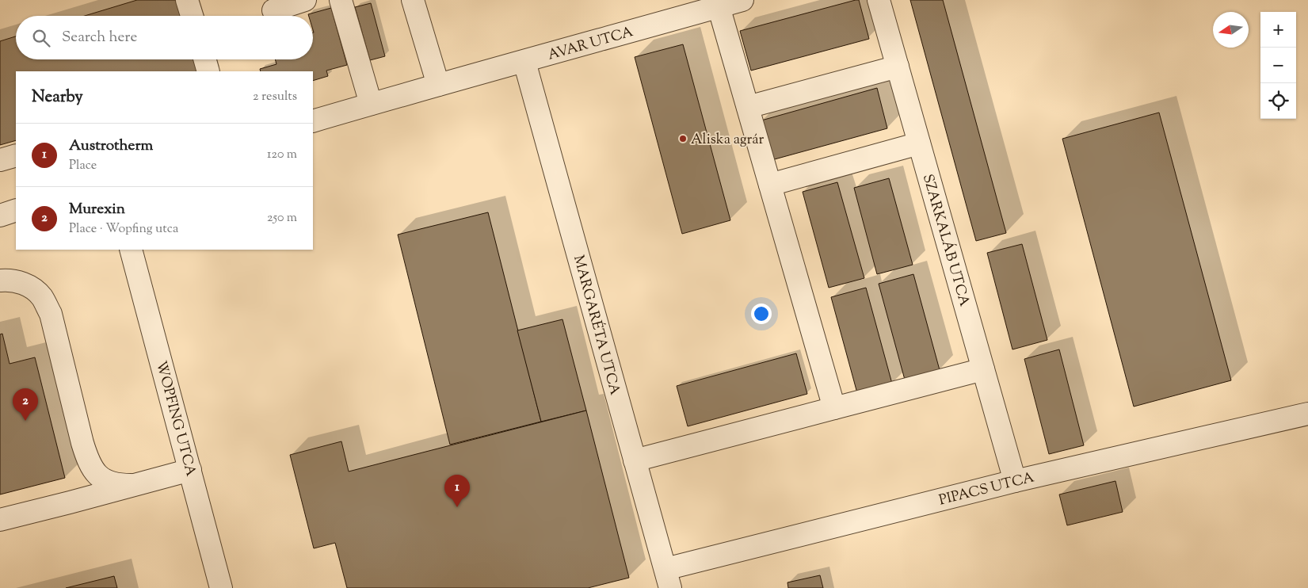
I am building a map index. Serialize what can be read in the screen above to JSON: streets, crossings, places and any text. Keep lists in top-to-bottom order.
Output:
{
  "streets": {
    "street": [
      "AVAR UTCA",
      "SZARKALÁB UTCA",
      "MARGARÉTA UTCA",
      "WOPFING UTCA",
      "PIPACS UTCA"
    ]
  },
  "crossings": [
    ["AVAR UTCA", "MARGARÉTA UTCA"],
    ["SZARKALÁB UTCA", "PIPACS UTCA"],
    ["MARGARÉTA UTCA", "PIPACS UTCA"]
  ],
  "places": ["Aliska agrár"],
  "north": "left",
  "page": {
    "map_buttons": ["+", "−"],
    "search": "Search here",
    "heading": ["Nearby", "2 results"],
    "list": [
      {
        "mark": "1",
        "name": "Austrotherm",
        "note": "Place",
        "value": "120 m"
      },
      {
        "mark": "2",
        "name": "Murexin",
        "note": "Place · Wopfing utca",
        "value": "250 m"
      }
    ],
    "pins": ["2", "1"]
  }
}
